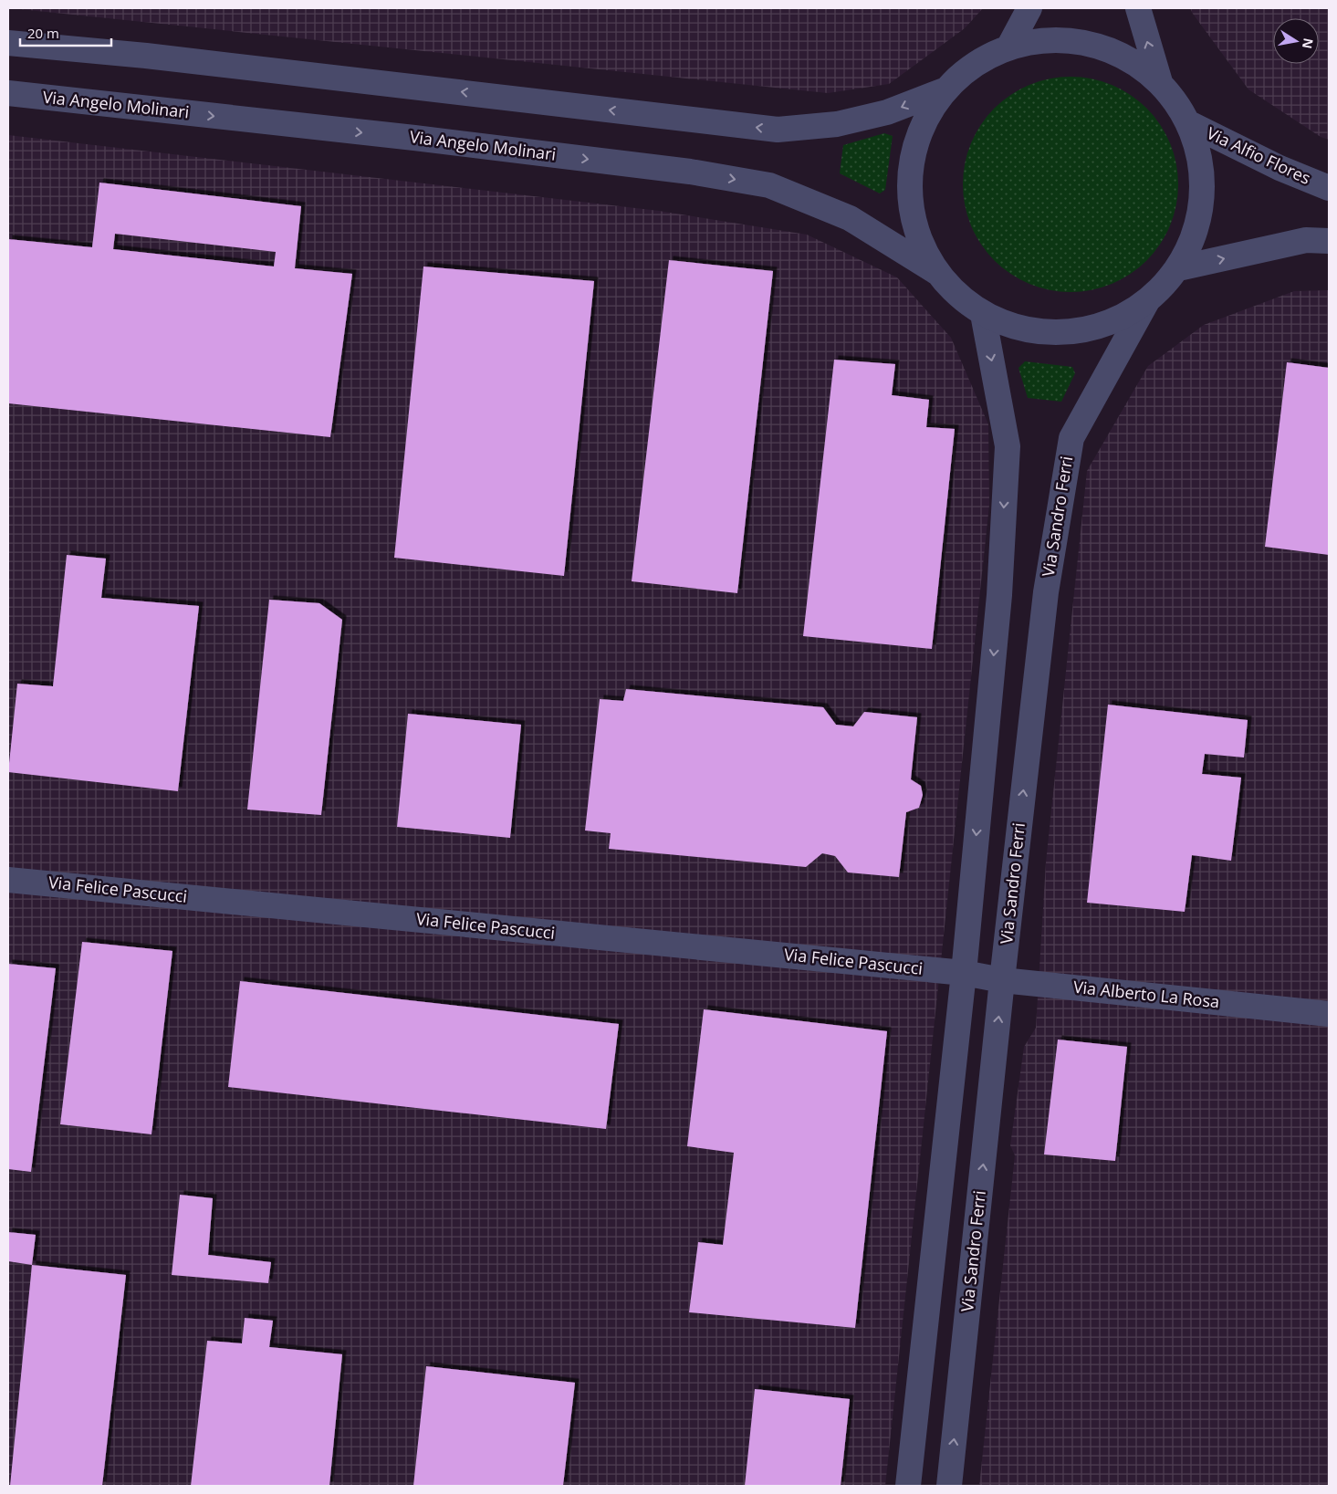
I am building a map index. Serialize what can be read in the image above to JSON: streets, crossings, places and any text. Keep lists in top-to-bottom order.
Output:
{
  "streets": {
    "street": [
      "Via Angelo Molinari",
      "Via Alfio Flores",
      "Via Sandro Ferri",
      "Via Felice Pascucci",
      "Via Alberto La Rosa"
    ]
  },
  "crossings": [
    ["Via Sandro Ferri", "Via Alberto La Rosa"],
    ["Via Felice Pascucci", "Via Alberto La Rosa"]
  ],
  "scale_bar": "20 m",
  "north": "right"
}
